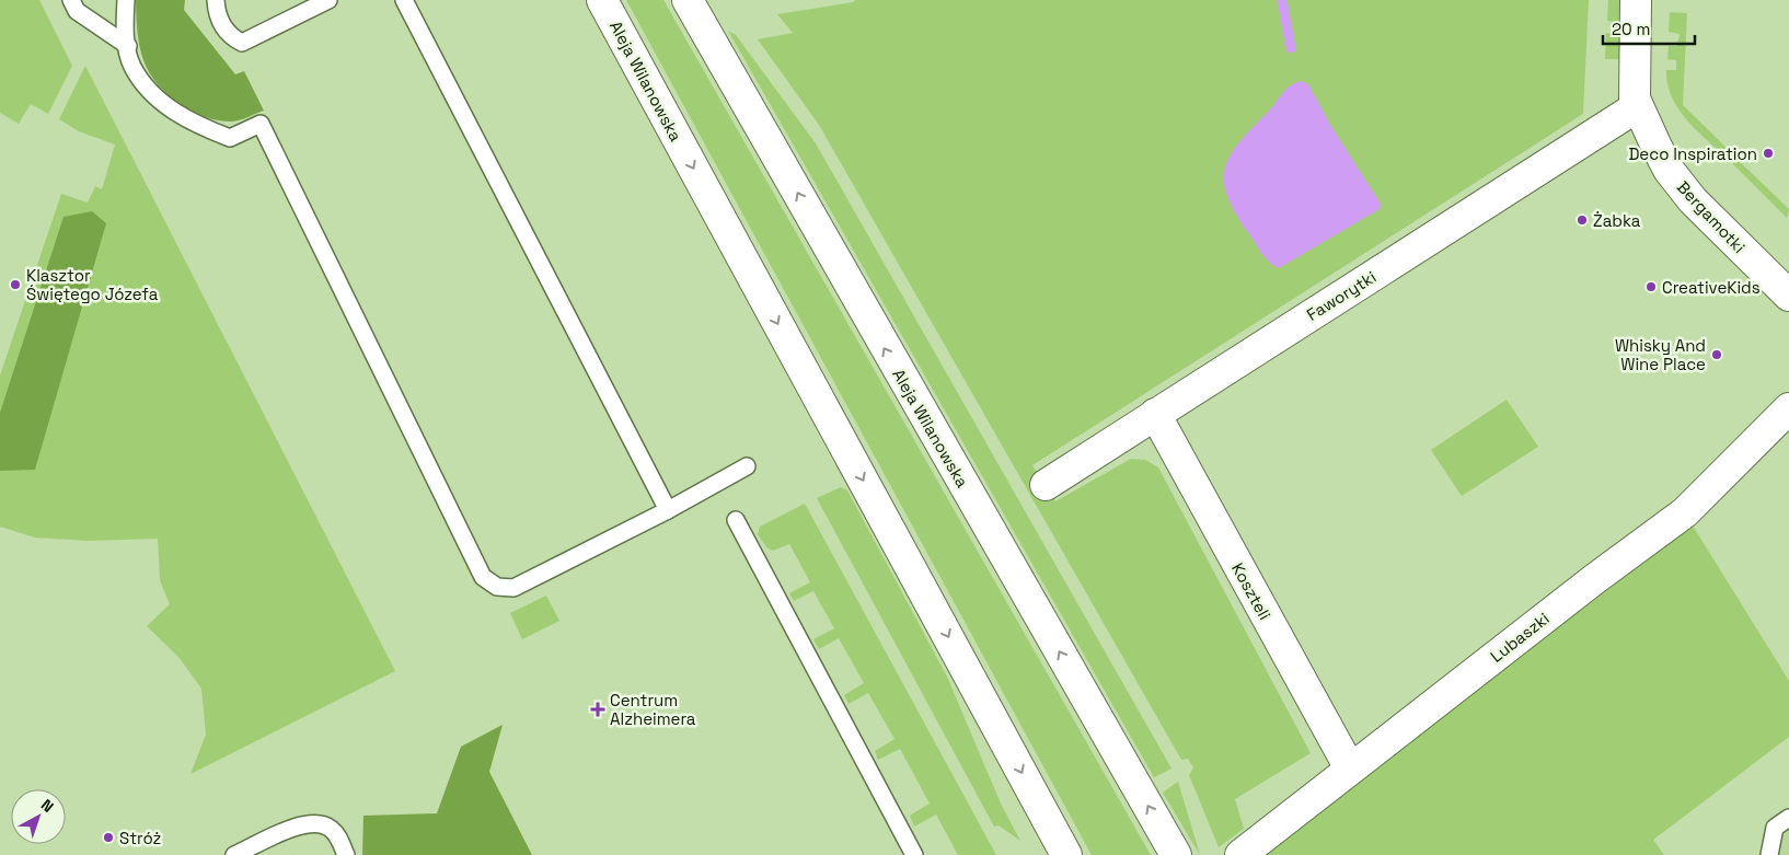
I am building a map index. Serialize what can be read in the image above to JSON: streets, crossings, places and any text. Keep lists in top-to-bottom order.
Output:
{
  "streets": {
    "street": [
      "Aleja Wilanowska",
      "Bergamotki",
      "Faworytki",
      "Koszteli",
      "Lubaszki"
    ]
  },
  "crossings": [
    ["Bergamotki", "Faworytki"],
    ["Faworytki", "Koszteli"],
    ["Koszteli", "Lubaszki"]
  ],
  "places": {
    "other": [
      "Deco Inspiration",
      "Żabka",
      "Klasztor Świętego Józefa",
      "CreativeKids",
      "Whisky And Wine Place",
      "Stróż"
    ],
    "health": ["Centrum Alzheimera"]
  },
  "scale_bar": "20 m",
  "north": "top right"
}
